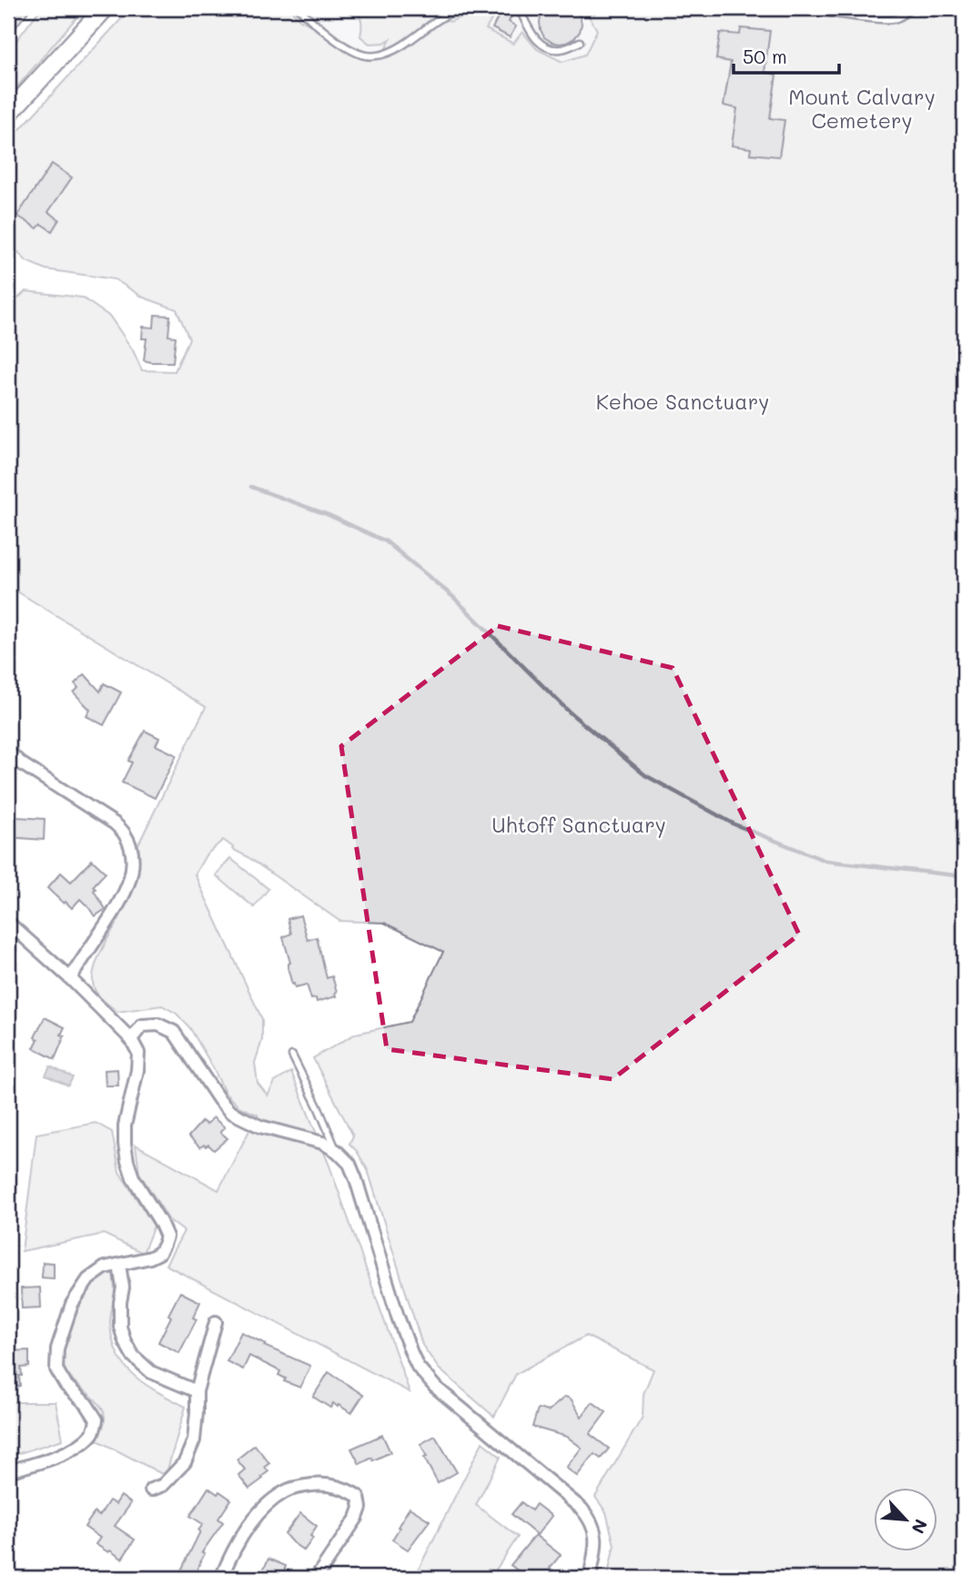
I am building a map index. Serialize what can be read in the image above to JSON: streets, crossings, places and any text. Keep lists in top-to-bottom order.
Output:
{
  "parks": ["Mount Calvary Cemetery", "Kehoe Sanctuary", "Uhtoff Sanctuary"],
  "scale_bar": "50 m",
  "north": "bottom right"
}
